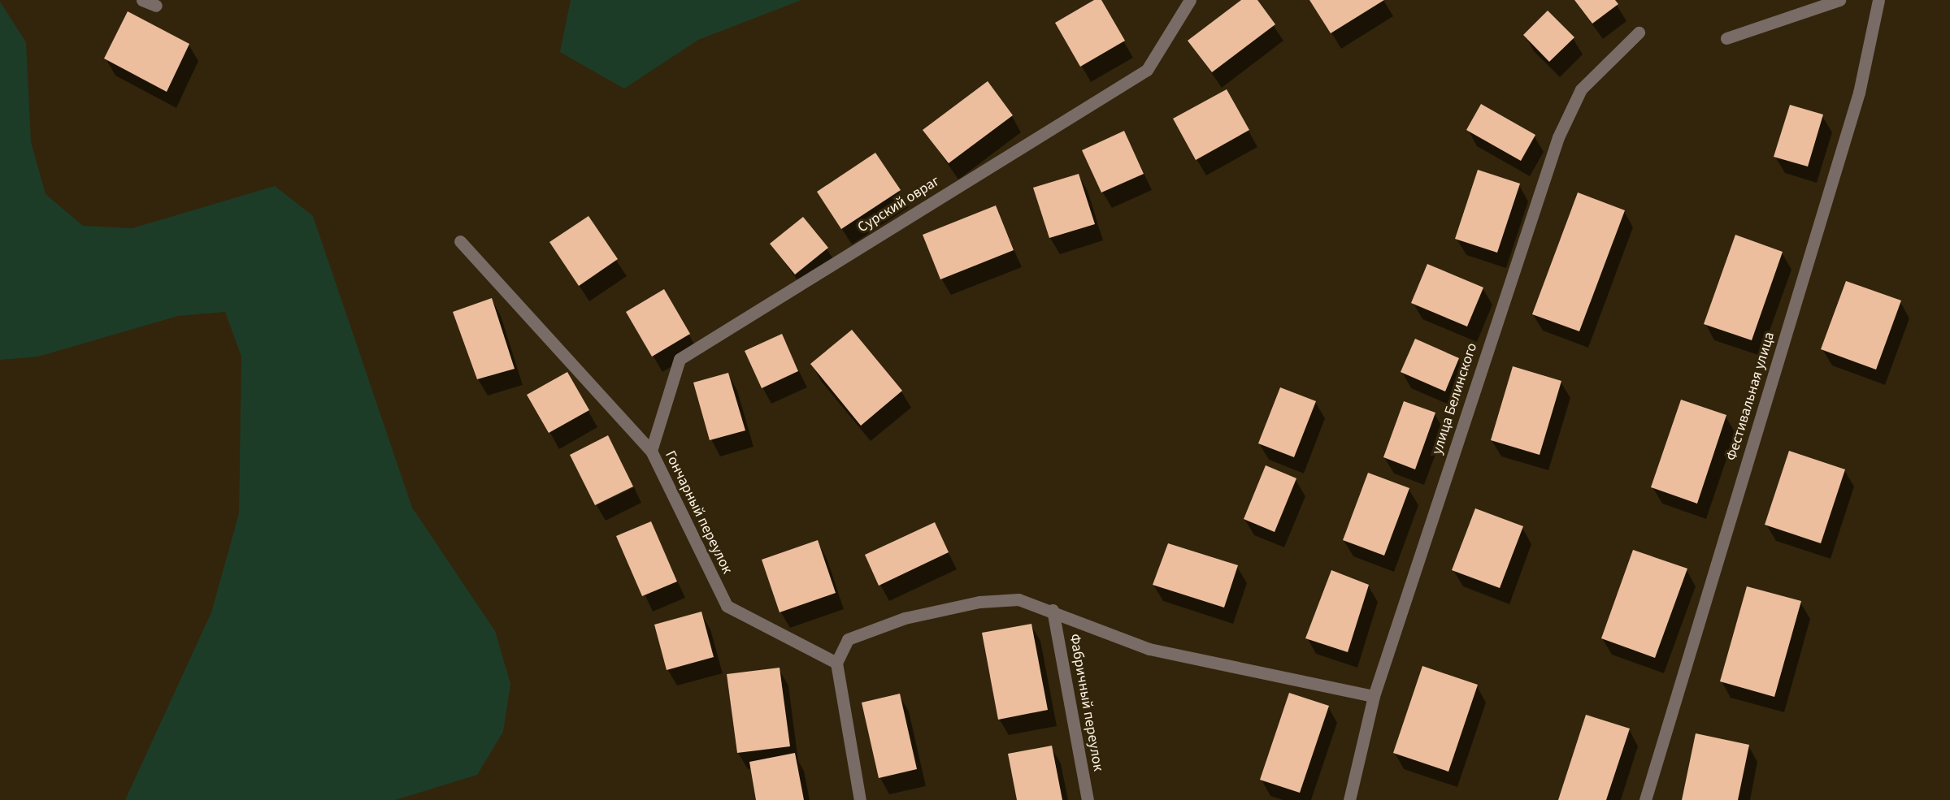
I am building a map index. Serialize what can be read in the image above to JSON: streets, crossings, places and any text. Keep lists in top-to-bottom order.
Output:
{
  "streets": {
    "street": [
      "Сурский овраг",
      "Фестивальная улица",
      "улица Белинского",
      "Гончарный переулок",
      "Фабричный переулок"
    ]
  },
  "crossings": [
    ["Сурский овраг", "Гончарный переулок"]
  ]
}
